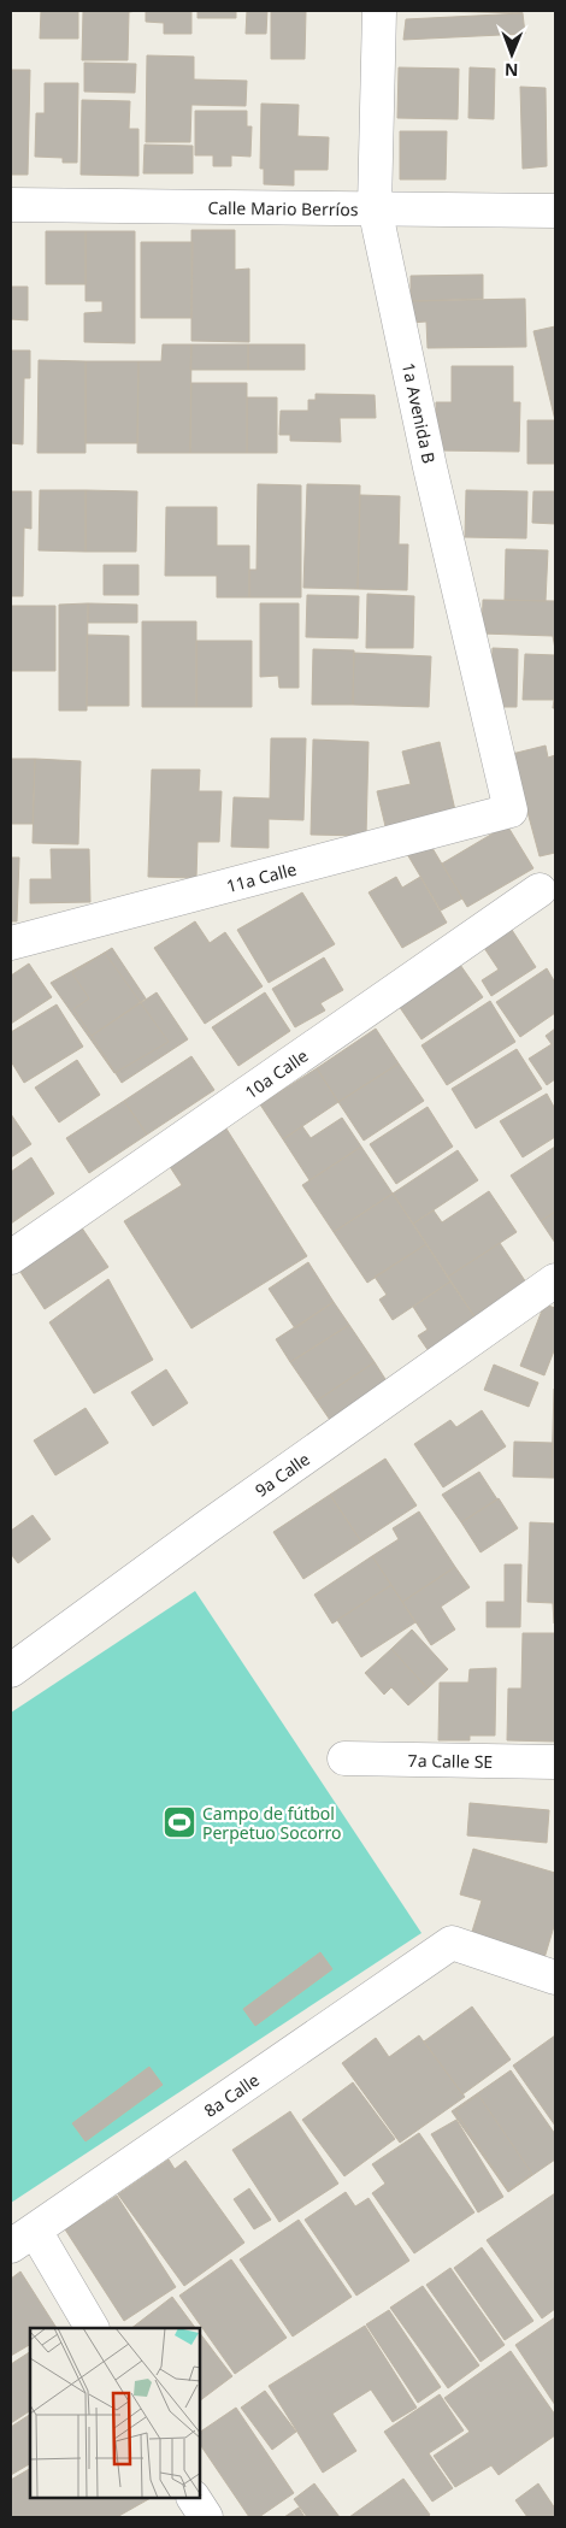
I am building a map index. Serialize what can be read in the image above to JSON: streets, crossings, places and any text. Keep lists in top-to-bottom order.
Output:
{
  "streets": {
    "street": [
      "Calle Mario Berríos",
      "1a Avenida B",
      "11a Calle",
      "10a Calle",
      "9a Calle",
      "7a Calle SE",
      "8a Calle"
    ]
  },
  "crossings": [
    ["Calle Mario Berríos", "1a Avenida B"],
    ["1a Avenida B", "11a Calle"]
  ],
  "places": {
    "sports": ["Campo de fútbol Perpetuo Socorro"]
  },
  "north": "bottom"
}
